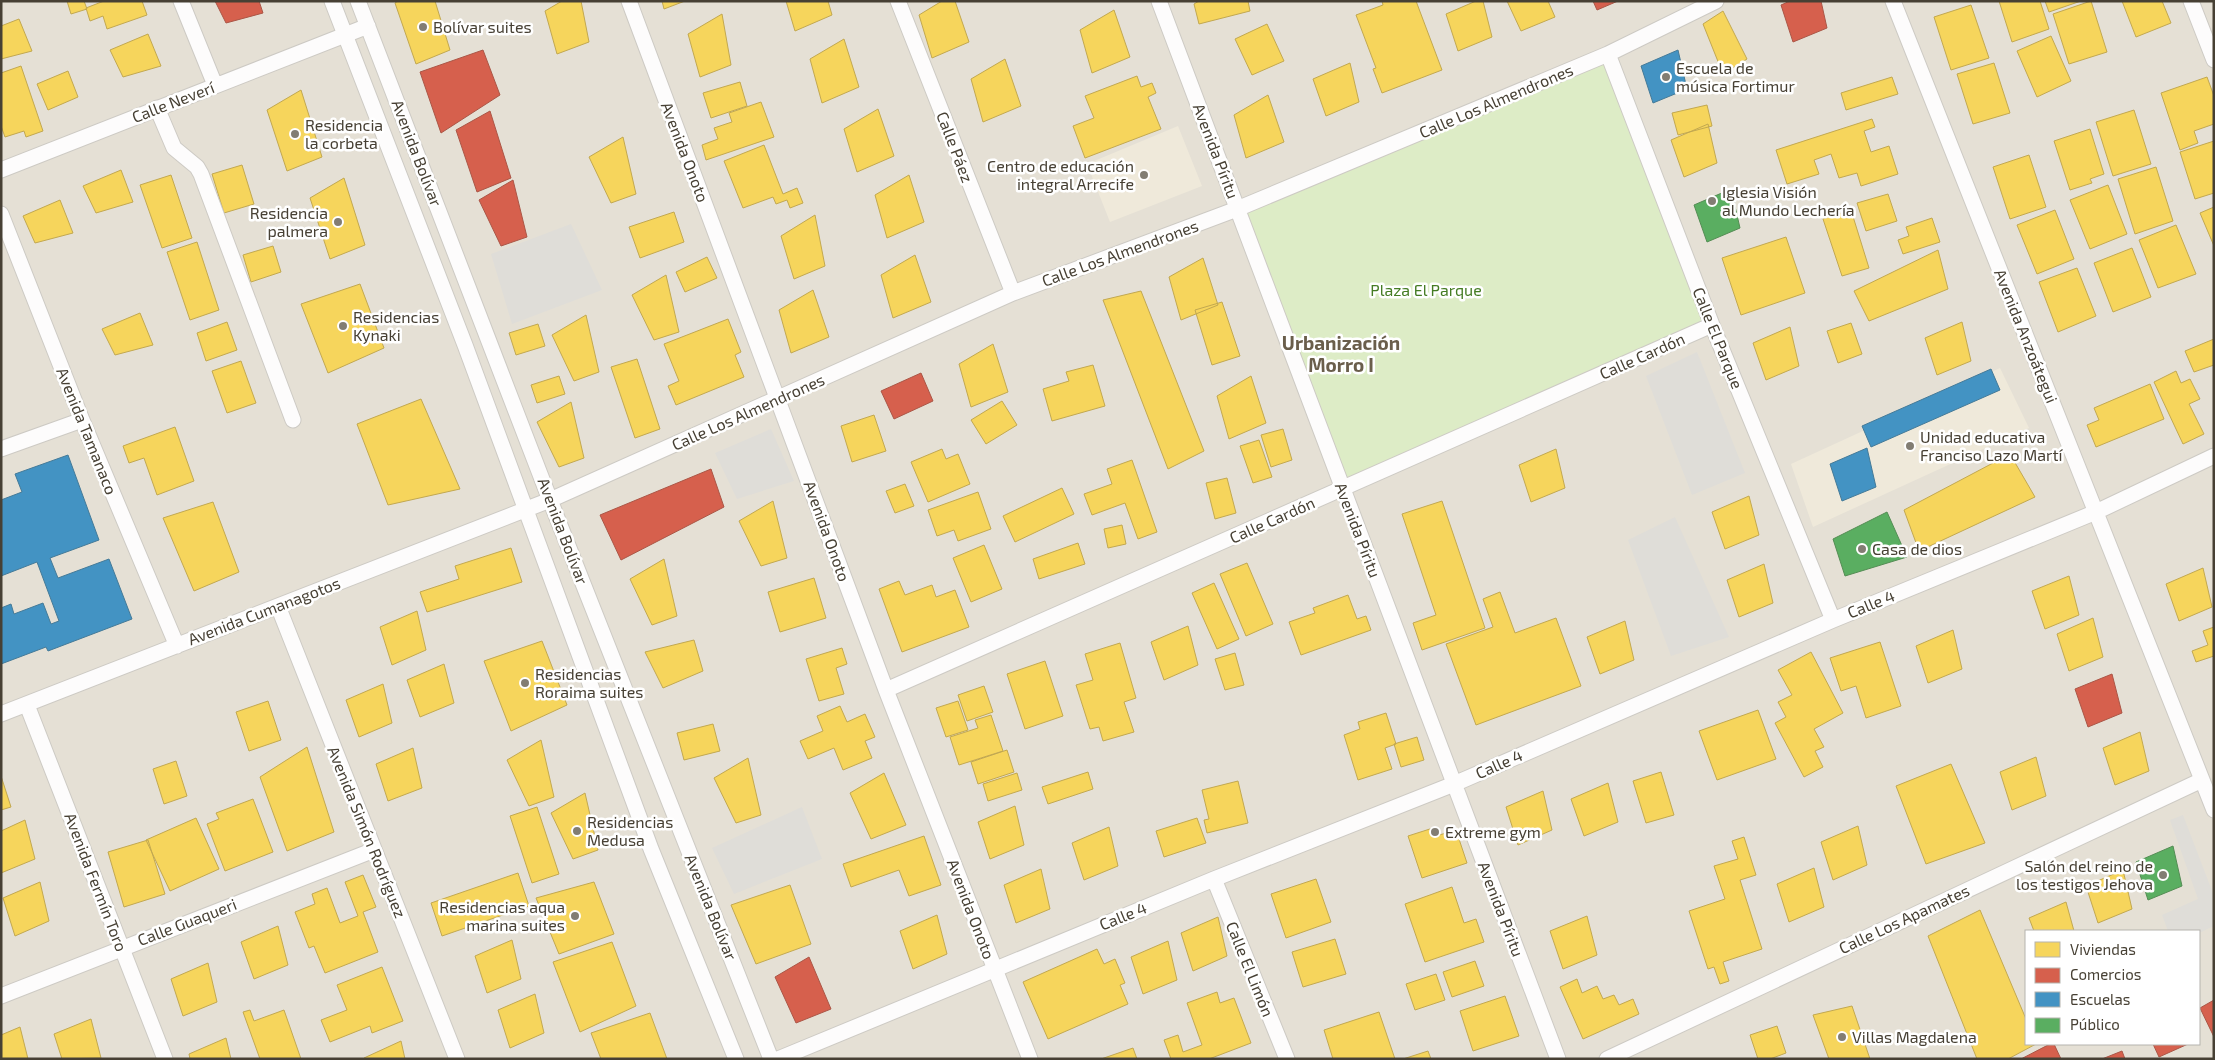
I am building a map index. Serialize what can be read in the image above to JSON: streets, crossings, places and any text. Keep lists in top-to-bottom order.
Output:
{
  "streets": {
    "street": [
      "Calle Los Almendrones",
      "Calle Neverí",
      "Calle Páez",
      "Avenida Píritu",
      "Avenida Onoto",
      "Avenida Bolívar",
      "Avenida Anzoátegui",
      "Calle El Parque",
      "Calle Cardón",
      "Avenida Tamanaco",
      "Calle 4",
      "Avenida Cumanagotos",
      "Avenida Simón Rodríguez",
      "Avenida Fermín Toro",
      "Calle Los Apamates",
      "Calle Guaqueri",
      "Calle El Limón"
    ]
  },
  "crossings": [
    ["Calle Los Almendrones", "Calle Páez"],
    ["Calle Los Almendrones", "Avenida Píritu"],
    ["Calle Los Almendrones", "Avenida Onoto"],
    ["Calle Los Almendrones", "Avenida Bolívar"],
    ["Calle Los Almendrones", "Calle El Parque"],
    ["Calle Los Almendrones", "Avenida Cumanagotos"],
    ["Calle Neverí", "Avenida Bolívar"],
    ["Avenida Píritu", "Calle Cardón"],
    ["Avenida Píritu", "Calle 4"],
    ["Avenida Onoto", "Calle Cardón"],
    ["Avenida Onoto", "Calle 4"],
    ["Avenida Bolívar", "Avenida Cumanagotos"],
    ["Avenida Anzoátegui", "Calle 4"],
    ["Avenida Anzoátegui", "Calle Los Apamates"],
    ["Calle El Parque", "Calle Cardón"],
    ["Calle El Parque", "Calle 4"],
    ["Avenida Tamanaco", "Avenida Cumanagotos"],
    ["Calle 4", "Calle El Limón"],
    ["Avenida Cumanagotos", "Avenida Simón Rodríguez"],
    ["Avenida Cumanagotos", "Avenida Fermín Toro"],
    ["Avenida Simón Rodríguez", "Calle Guaqueri"],
    ["Avenida Fermín Toro", "Calle Guaqueri"]
  ],
  "districts": ["Urbanización Morro I"],
  "parks": ["Plaza El Parque"],
  "places": [
    "Bolívar suites",
    "Escuela de música Fortimur",
    "Residencia la corbeta",
    "Centro de educación integral Arrecife",
    "Iglesia Visión al Mundo Lechería",
    "Residencia palmera",
    "Residencias Kynaki",
    "Unidad educativa Franciso Lazo Martí",
    "Casa de dios",
    "Residencias Roraima suites",
    "Residencias Medusa",
    "Extreme gym",
    "Salón del reino de los testigos Jehova",
    "Residencias aqua marina suites",
    "Villas Magdalena"
  ],
  "legend": [
    "Viviendas",
    "Comercios",
    "Escuelas",
    "Público"
  ]
}
